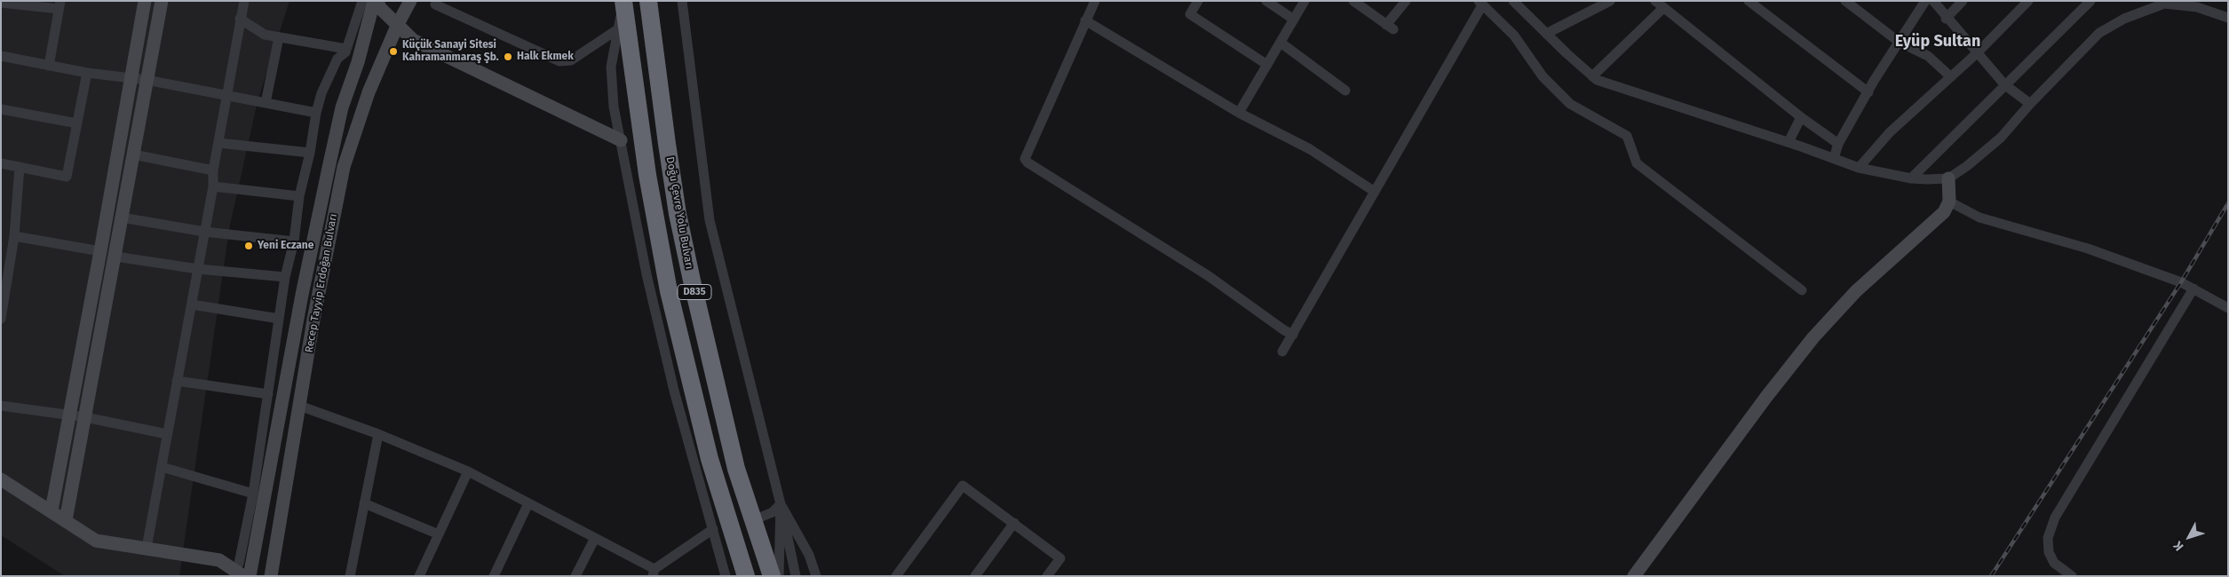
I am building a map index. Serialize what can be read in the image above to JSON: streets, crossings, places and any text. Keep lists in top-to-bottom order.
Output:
{
  "streets": {
    "highway": ["Doğu Çevre Yolu Bulvarı", "D835"],
    "main road": ["Recep Tayyip Erdoğan Bulvarı"]
  },
  "districts": ["Eyüp Sultan"],
  "places": ["Küçük Sanayi Sitesi Kahramanmaraş Şb.", "Halk Ekmek", "Yeni Eczane"],
  "north": "bottom left"
}
